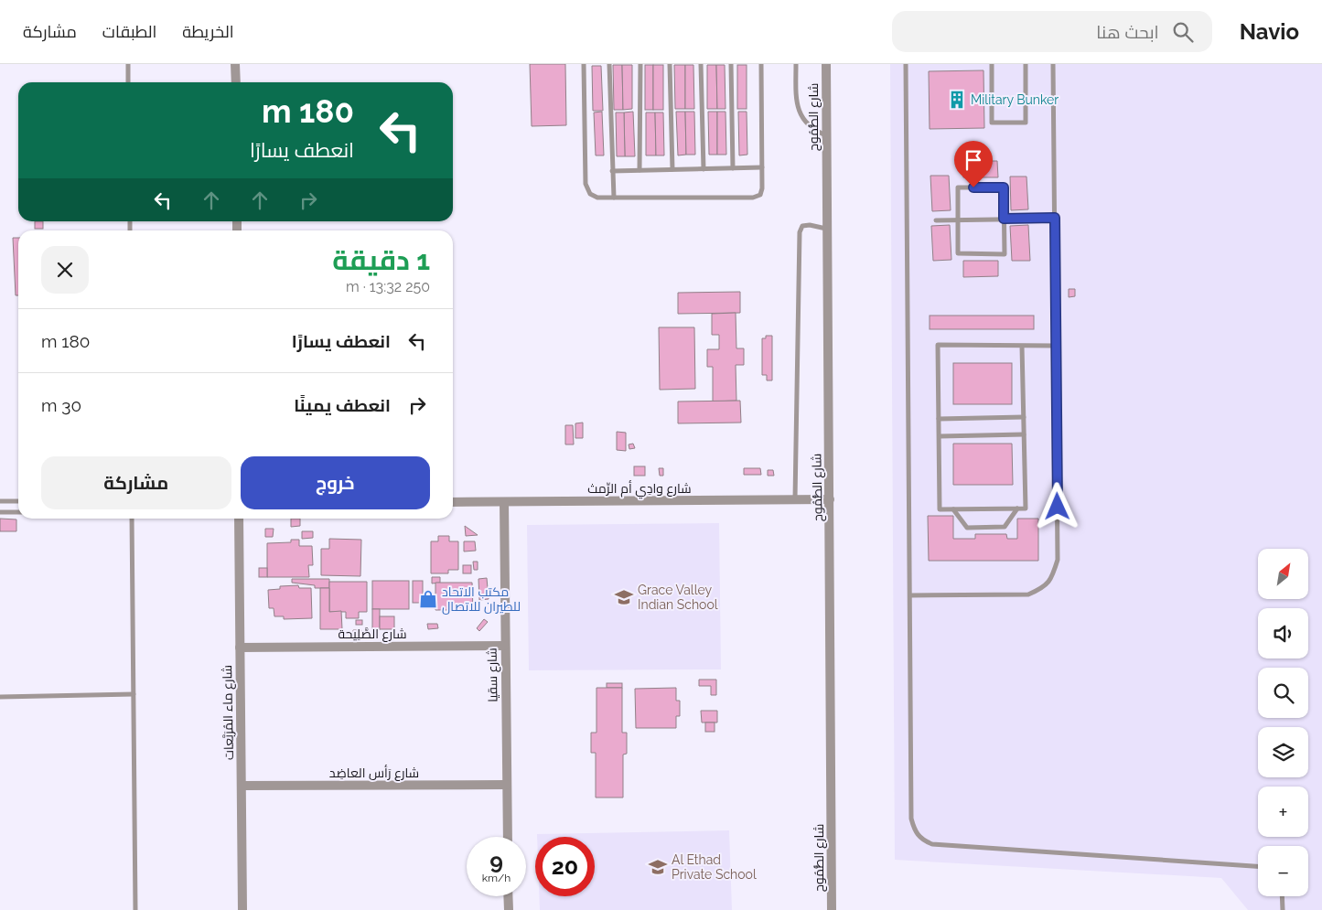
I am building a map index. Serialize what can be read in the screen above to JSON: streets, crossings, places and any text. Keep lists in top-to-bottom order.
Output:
{
  "streets": {
    "street": [
      "شارع الطُّمُوح",
      "شارع وادِي أم الرِّمث",
      "شارع الصَّلِيحة",
      "شارع سقيا",
      "شارع ماء المُرَبَّعات",
      "شارع رَأس العاضِد"
    ]
  },
  "crossings": [
    ["شارع الطُّمُوح", "شارع وادِي أم الرِّمث"],
    ["شارع وادِي أم الرِّمث", "شارع سقيا"],
    ["شارع الصَّلِيحة", "شارع سقيا"],
    ["شارع الصَّلِيحة", "شارع ماء المُرَبَّعات"],
    ["شارع سقيا", "شارع رَأس العاضِد"],
    ["شارع ماء المُرَبَّعات", "شارع رَأس العاضِد"]
  ],
  "places": {
    "building": ["Military Bunker"],
    "school or university": ["Grace Valley Indian School", "Al Ethad Private School"],
    "shop": ["مكتب الاتحاد للطيران للاتصال"]
  },
  "north": "top right",
  "page": {
    "header": "Navio",
    "search": "ابحث هنا",
    "nav": ["الخريطة", "الطبقات", "مشاركة"],
    "turn": ["180 m", "انعطف يسارًا"],
    "heading": ["1 دقيقة", "250 m · 13:32"],
    "list": [
      {
        "name": "انعطف يسارًا",
        "value": "180 m"
      },
      {
        "name": "انعطف يمينًا",
        "value": "30 m"
      }
    ],
    "buttons": ["خروج", "مشاركة"],
    "map_buttons": ["+", "−"],
    "speed": "9 km/h",
    "limit": "20"
  }
}
